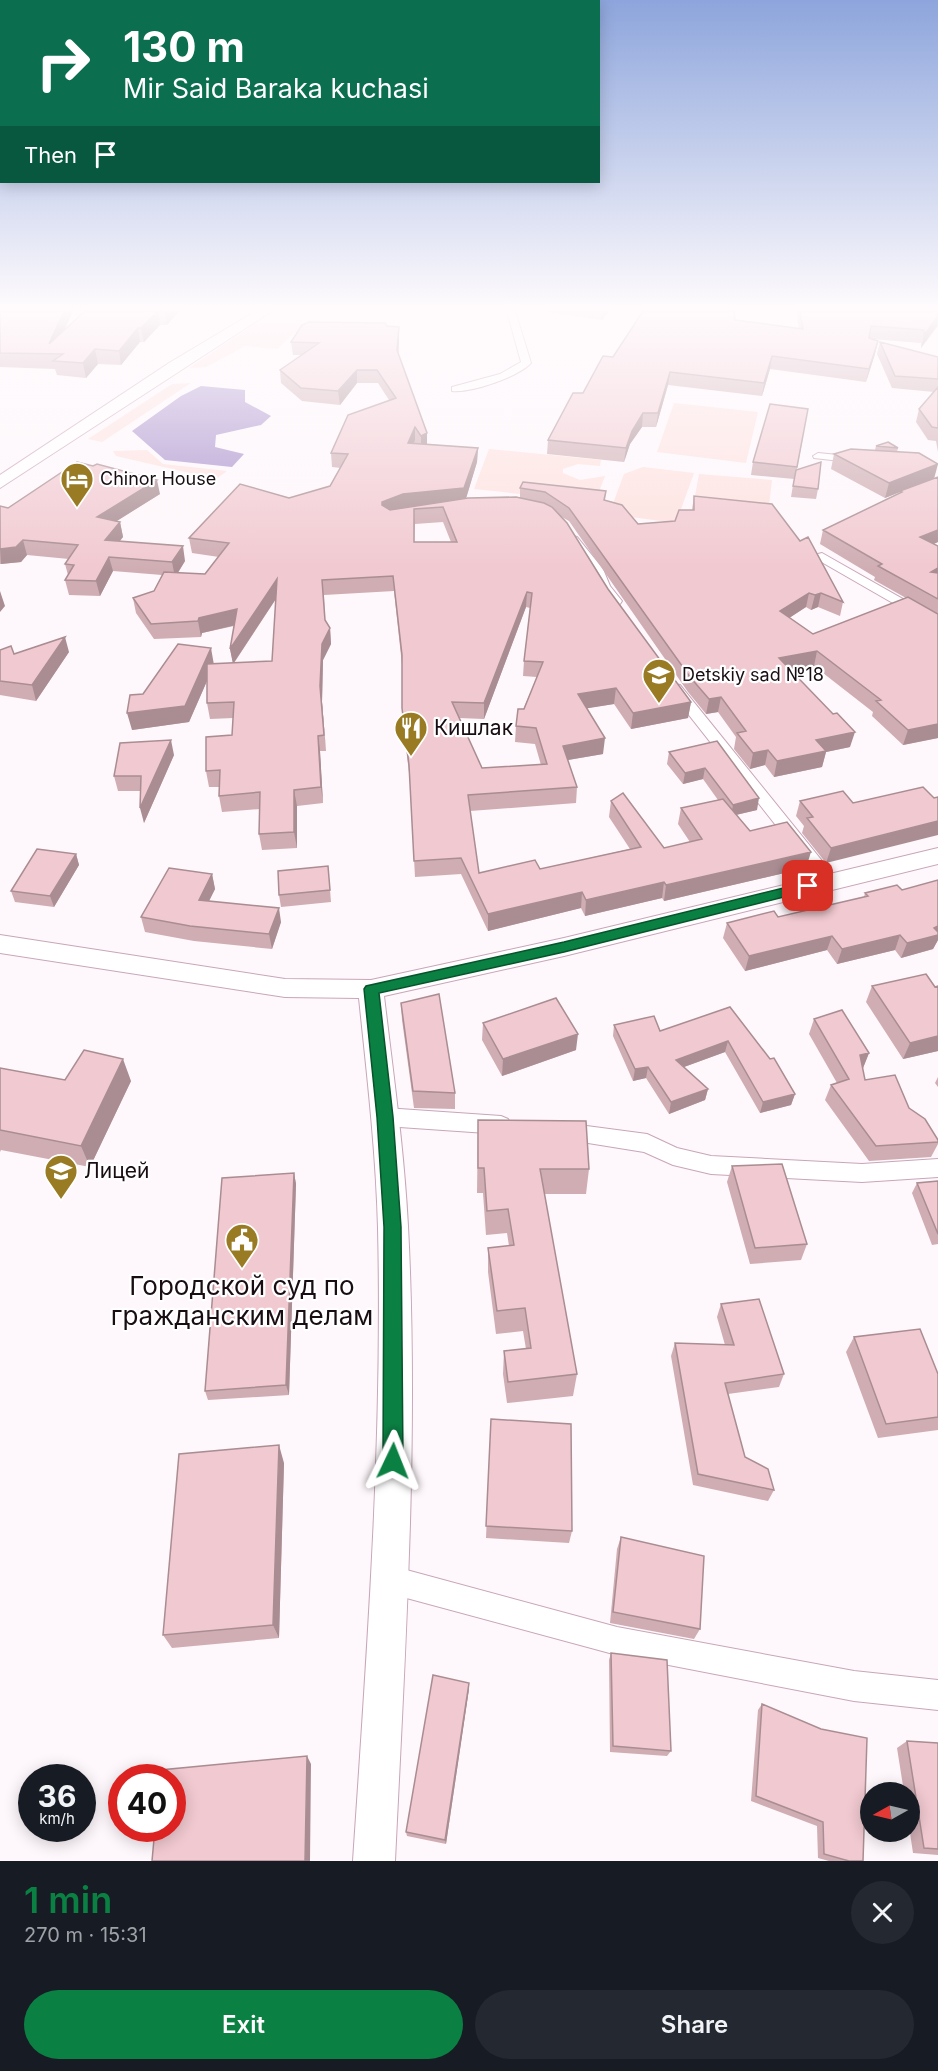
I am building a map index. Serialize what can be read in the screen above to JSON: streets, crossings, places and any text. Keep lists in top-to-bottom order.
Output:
{
  "places": {
    "hotel": ["Chinor House"],
    "school or university": ["Detskiy sad №18", "Лицей"],
    "restaurant": ["Кишлак"],
    "public building": ["Городской суд по гражданским делам"]
  },
  "north": "left",
  "page": {
    "turn": ["130 m", "Mir Said Baraka kuchasi"],
    "then": "Then",
    "speed": "36 km/h",
    "limit": "40",
    "heading": ["1 min", "270 m · 15:31"],
    "buttons": ["Exit", "Share"]
  }
}
